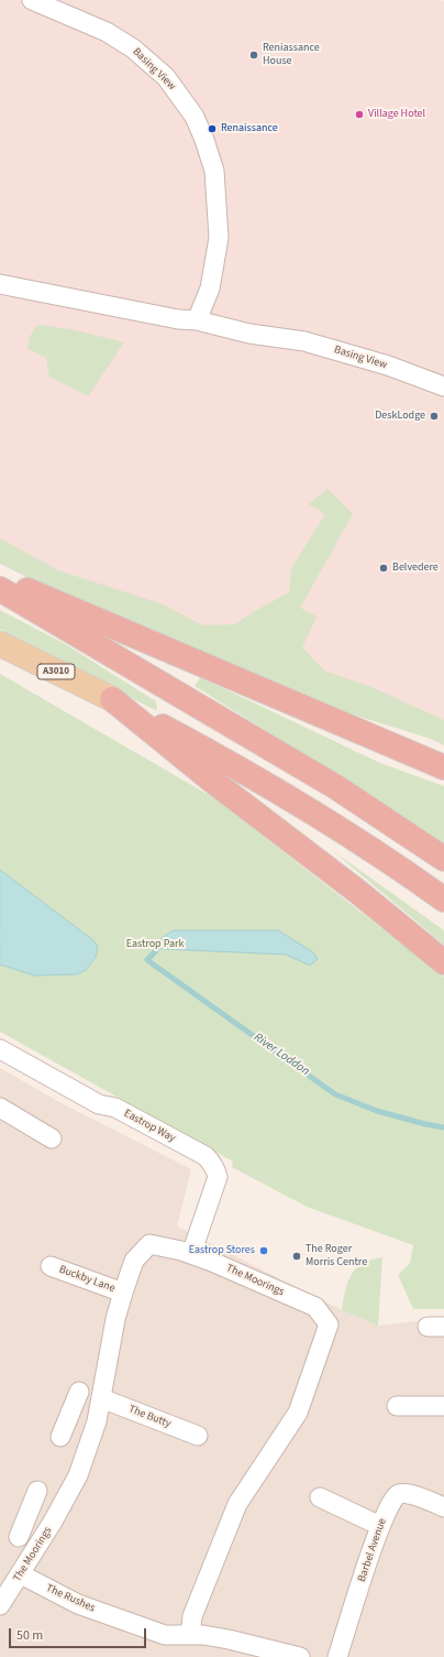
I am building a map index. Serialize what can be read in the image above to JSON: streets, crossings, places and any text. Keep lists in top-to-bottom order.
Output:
{
  "streets": {
    "main road": ["A3010"],
    "street": [
      "Basing View",
      "Eastrop Way",
      "Buckby Lane",
      "The Moorings",
      "The Butty",
      "Barbel Avenue",
      "The Rushes"
    ]
  },
  "crossings": [
    ["Eastrop Way", "The Moorings"],
    ["Buckby Lane", "The Moorings"],
    ["The Moorings", "The Butty"],
    ["The Moorings", "The Rushes"]
  ],
  "water": ["River Loddon"],
  "parks": ["Eastrop Park"],
  "places": [
    "Reniassance House",
    "Village Hotel",
    "Renaissance",
    "DeskLodge",
    "Belvedere",
    "Eastrop Stores",
    "The Roger Morris Centre"
  ],
  "scale_bar": "50 m"
}
